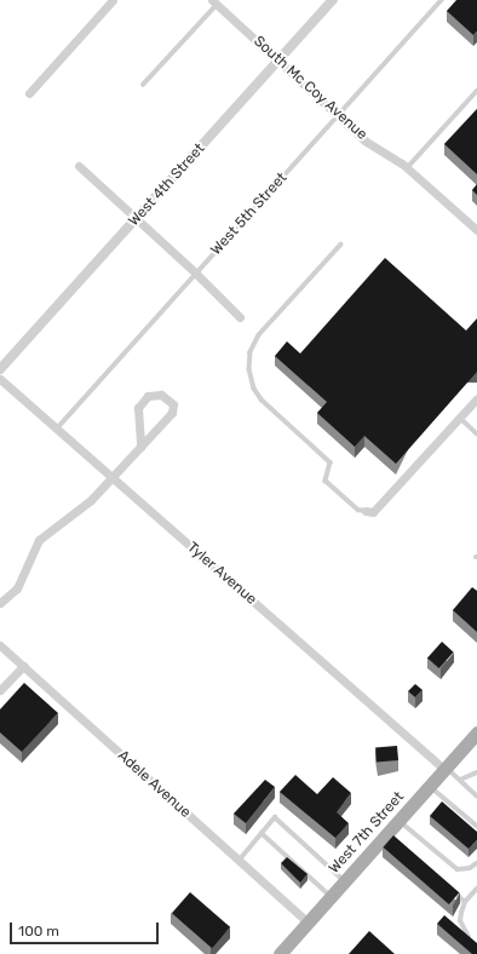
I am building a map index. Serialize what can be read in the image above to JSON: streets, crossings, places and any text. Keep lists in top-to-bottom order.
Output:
{
  "streets": {
    "main road": ["West 7th Street"],
    "street": [
      "South Mc Coy Avenue",
      "West 4th Street",
      "Tyler Avenue",
      "Adele Avenue"
    ],
    "lane": ["West 5th Street"]
  },
  "crossings": [
    ["South Mc Coy Avenue", "West 4th Street"],
    ["South Mc Coy Avenue", "West 5th Street"],
    ["West 5th Street", "Tyler Avenue"],
    ["Tyler Avenue", "West 7th Street"],
    ["Adele Avenue", "West 7th Street"]
  ],
  "scale_bar": "100 m"
}
